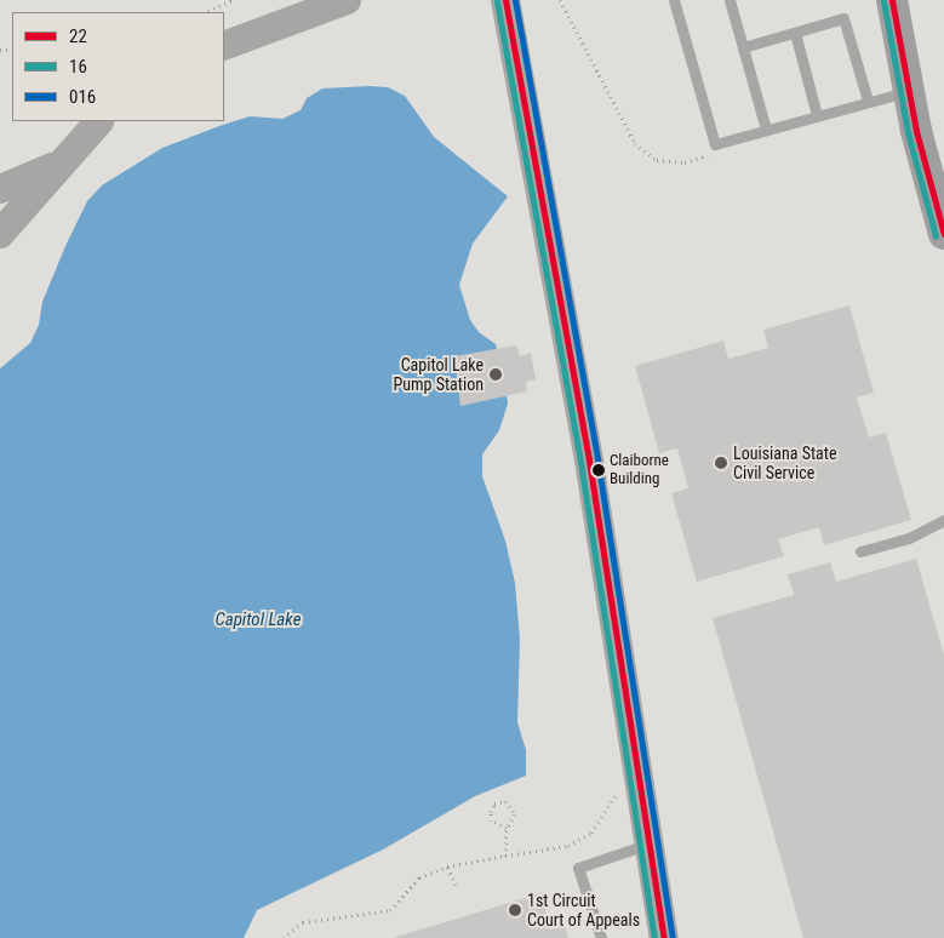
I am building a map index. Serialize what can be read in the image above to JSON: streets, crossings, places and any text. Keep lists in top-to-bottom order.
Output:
{
  "water": ["Capitol Lake"],
  "places": [
    "Capitol Lake Pump Station",
    "Louisiana State Civil Service",
    "Claiborne Building",
    "1st Circuit Court of Appeals"
  ],
  "lines": ["transit line 22", "transit line 016", "transit line 16"],
  "legend": ["22", "16", "016"]
}
